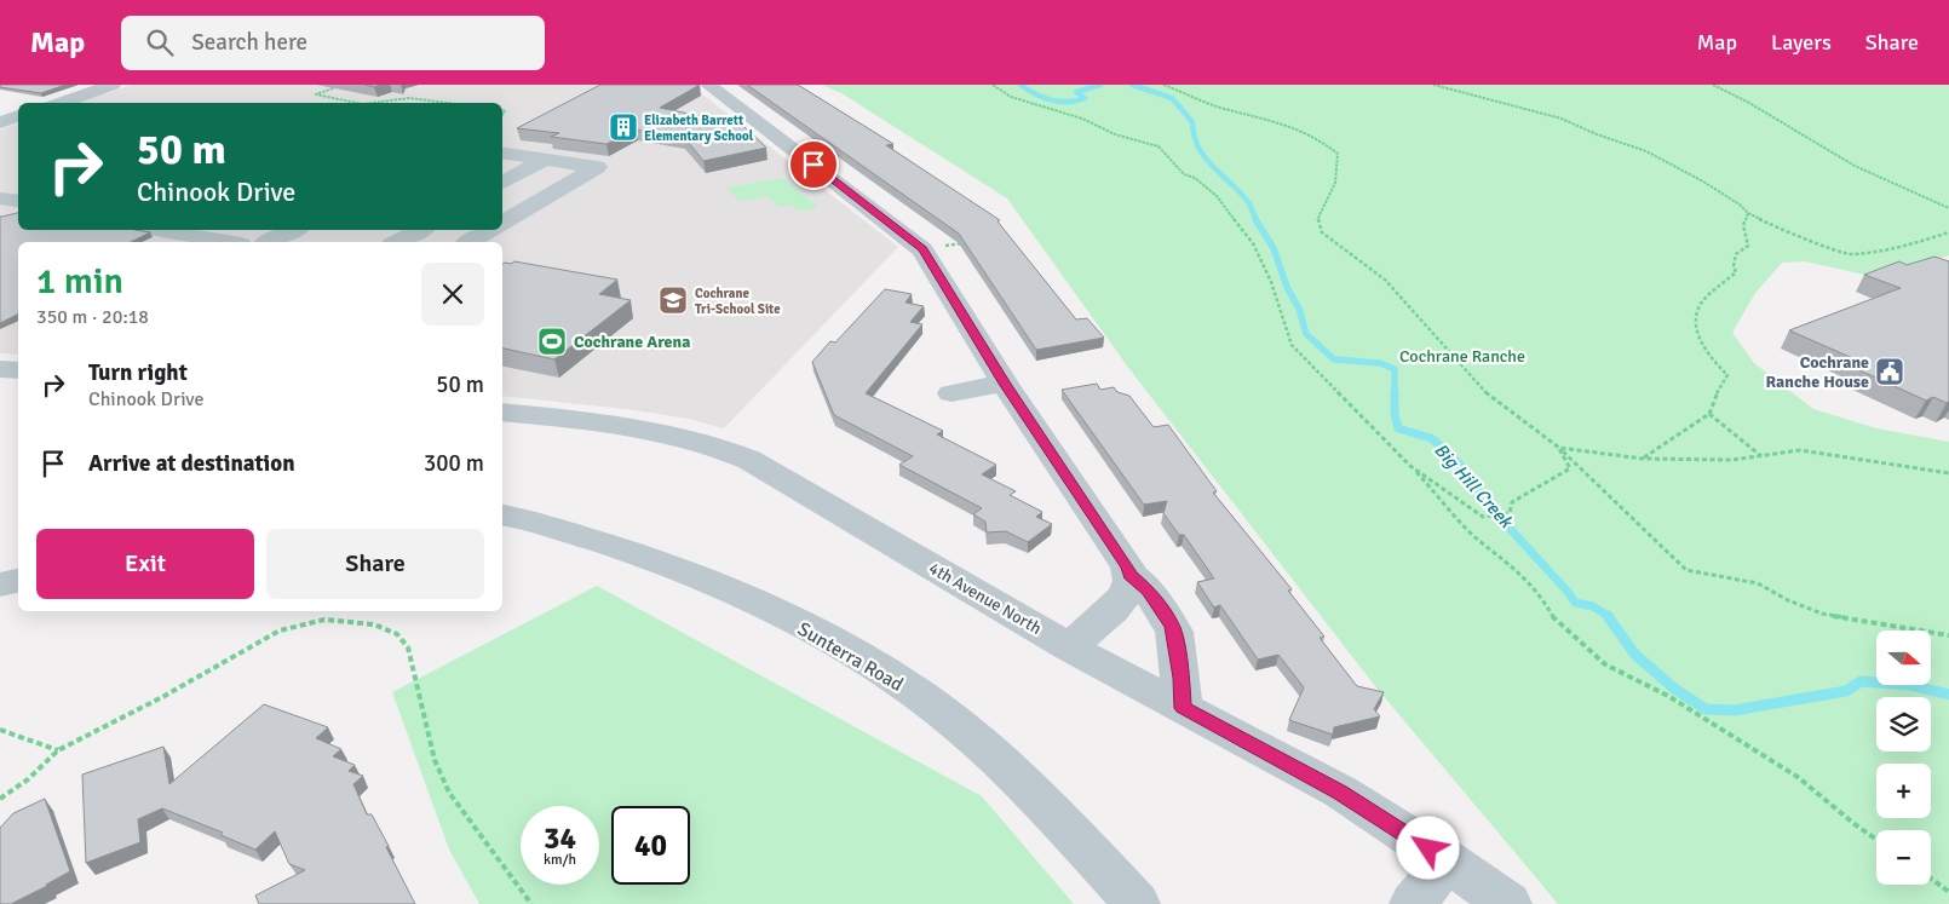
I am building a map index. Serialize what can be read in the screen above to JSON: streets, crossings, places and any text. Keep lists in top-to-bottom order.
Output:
{
  "streets": {
    "street": ["4th Avenue North", "Sunterra Road"]
  },
  "water": ["Big Hill Creek"],
  "parks": ["Cochrane Ranche"],
  "places": {
    "building": ["Elizabeth Barrett Elementary School"],
    "school or university": ["Cochrane Tri-School Site"],
    "sports": ["Cochrane Arena"],
    "public building": ["Cochrane Ranche House"]
  },
  "north": "right",
  "page": {
    "header": "Map",
    "search": "Search here",
    "nav": ["Map", "Layers", "Share"],
    "turn": ["50 m", "Chinook Drive"],
    "heading": ["1 min", "350 m · 20:18"],
    "list": [
      {
        "name": "Turn right",
        "note": "Chinook Drive",
        "value": "50 m"
      },
      {
        "name": "Arrive at destination",
        "value": "300 m"
      }
    ],
    "buttons": ["Exit", "Share"],
    "map_buttons": ["+", "−"],
    "speed": "34 km/h",
    "limit": "40"
  }
}
